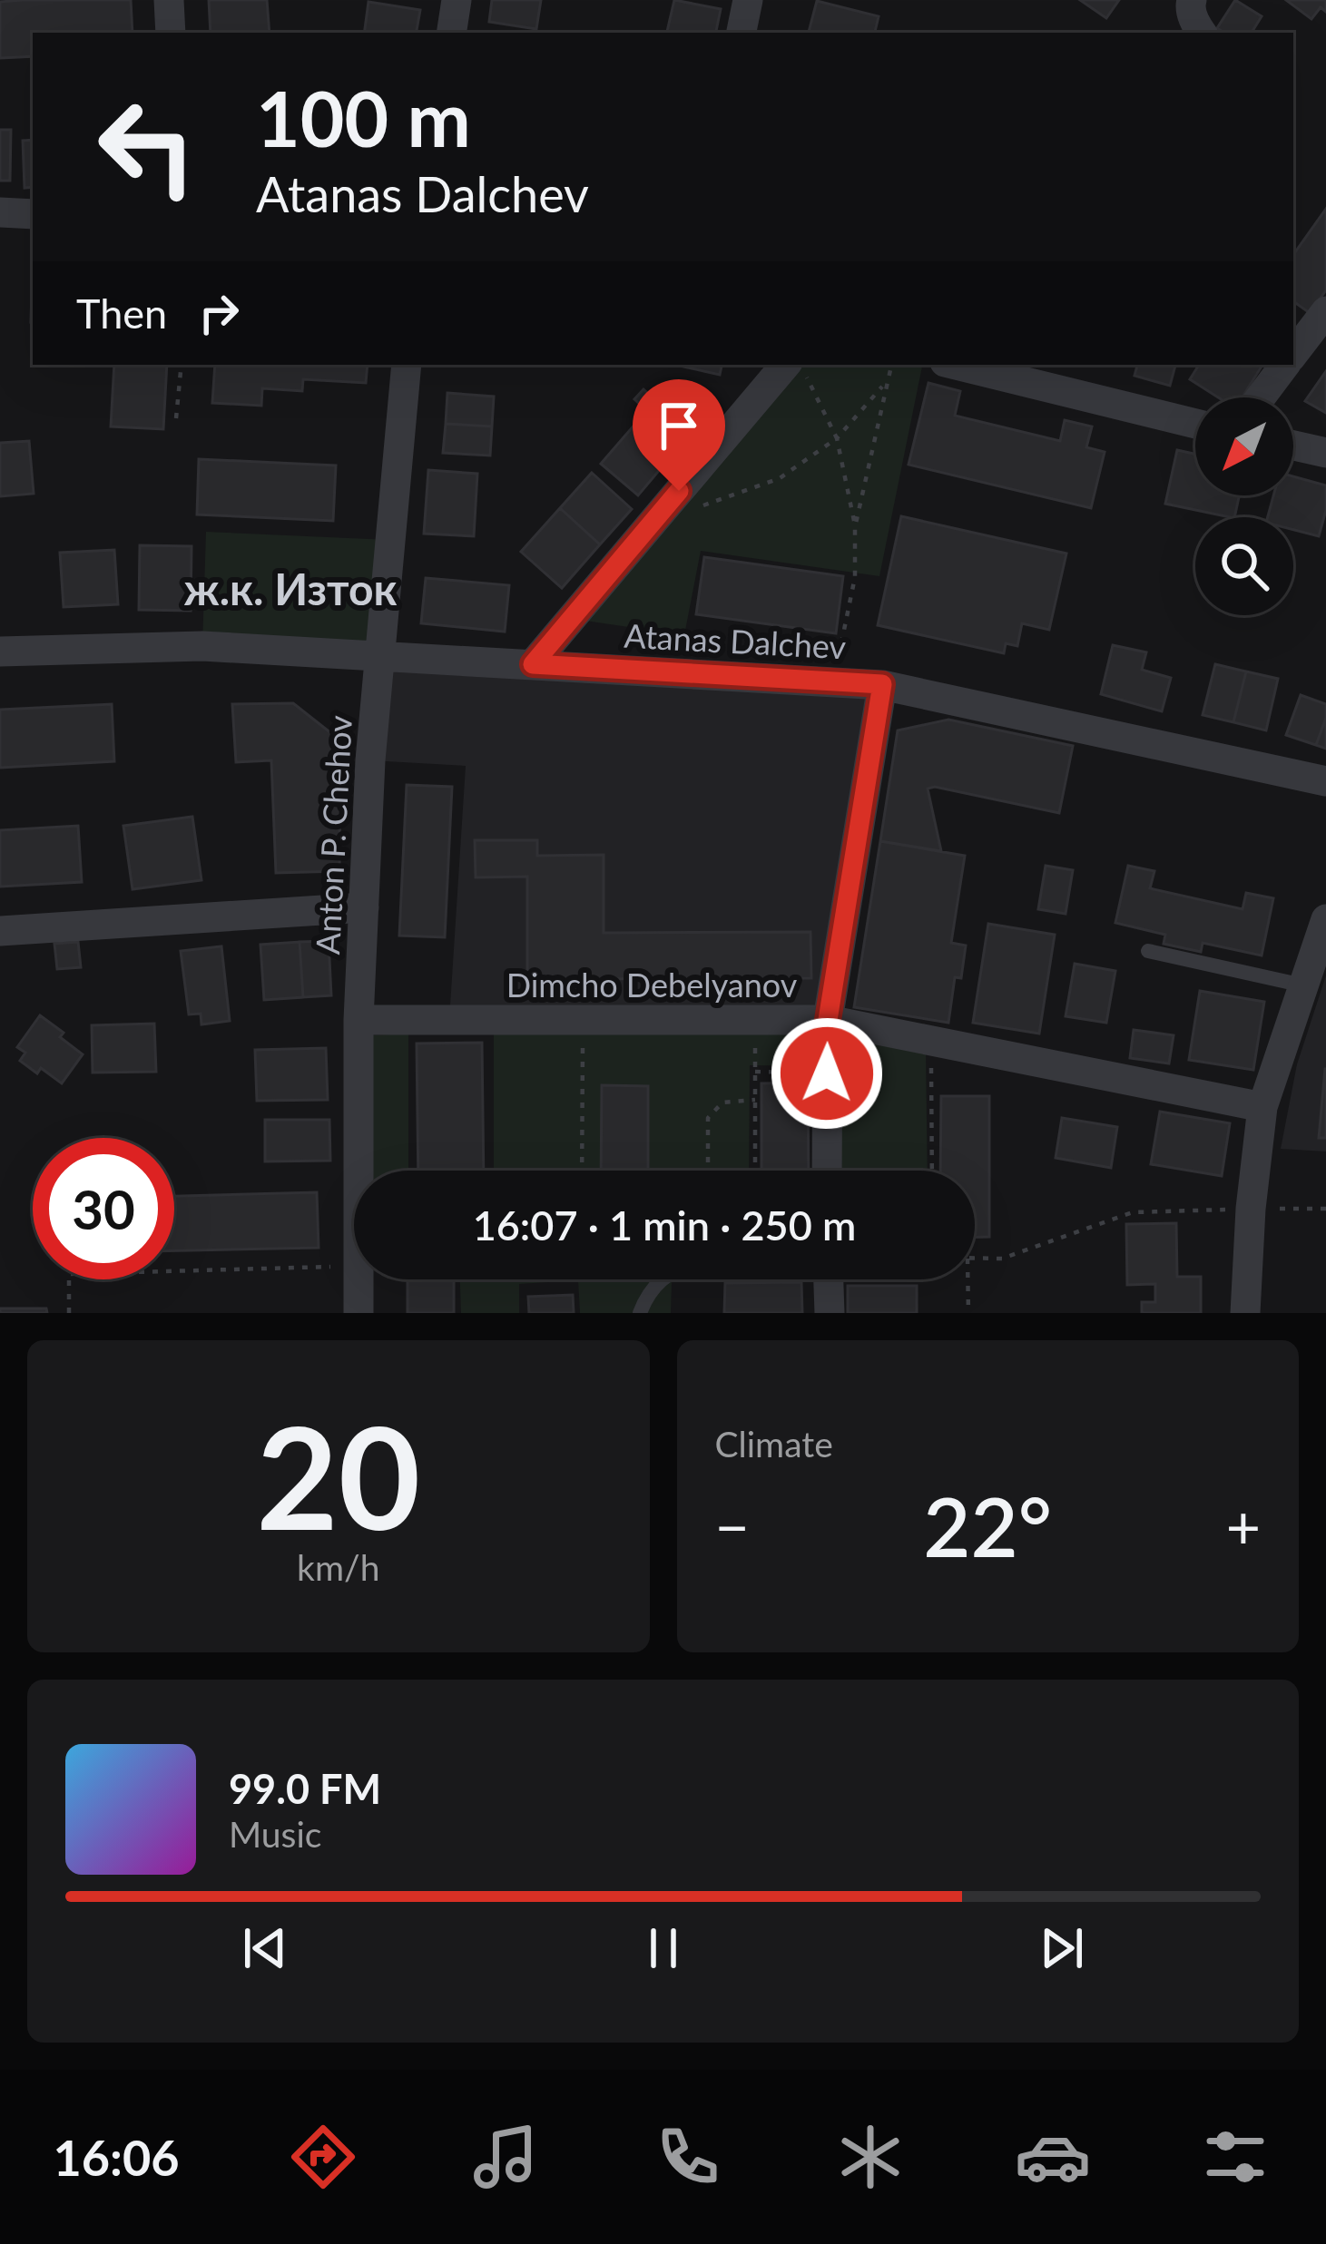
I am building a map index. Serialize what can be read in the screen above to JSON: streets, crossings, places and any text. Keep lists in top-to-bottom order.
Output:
{
  "streets": {
    "street": ["Atanas Dalchev", "Anton P. Chehov", "Dimcho Debelyanov"]
  },
  "crossings": [
    ["Atanas Dalchev", "Anton P. Chehov"],
    ["Anton P. Chehov", "Dimcho Debelyanov"]
  ],
  "districts": ["ж.к. Изток"],
  "north": "bottom left",
  "page": {
    "turn": ["100 m", "Atanas Dalchev"],
    "then": "Then",
    "limit": "30",
    "trip": "16:07 · 1 min · 250 m",
    "tile": [
      ["20", "km/h"],
      "Climate"
    ],
    "heat": ["−", "22°", "+"],
    "song": ["99.0 FM", "Music"],
    "tabs": "16:06"
  }
}
